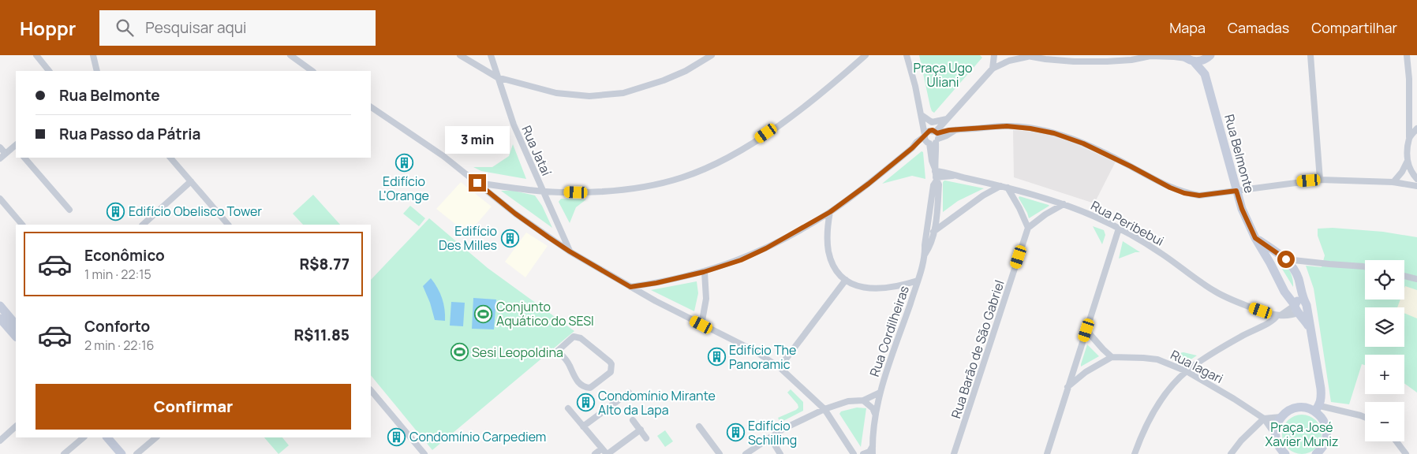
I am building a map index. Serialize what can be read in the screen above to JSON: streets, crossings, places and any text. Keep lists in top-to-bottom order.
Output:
{
  "streets": {
    "main road": ["Rua Belmonte"],
    "street": [
      "Rua Jataí",
      "Rua Peribebui",
      "Rua Cordilheiras",
      "Rua Barão de São Gabriel",
      "Rua Iagari"
    ]
  },
  "crossings": [
    ["Rua Peribebui", "Rua Cordilheiras"]
  ],
  "parks": ["Praça Ugo Uliani", "Praça José Xavier Muniz"],
  "places": {
    "building": [
      "Edifício L'Orange",
      "Edifício Obelisco Tower",
      "Edifício Des Milles",
      "Edifício The Panoramic",
      "Condomínio Mirante Alto da Lapa",
      "Edifício Schilling",
      "Condomínio Carpediem"
    ],
    "sports": ["Conjunto Aquático do SESI", "Sesi Leopoldina"]
  },
  "page": {
    "header": "Hoppr",
    "search": "Pesquisar aqui",
    "nav": ["Mapa", "Camadas", "Compartilhar"],
    "banner": ["Rua Belmonte", "Rua Passo da Pátria"],
    "bubble": "3 min",
    "list": [
      {
        "name": "Econômico",
        "note": "1 min · 22:15",
        "value": "R$8.77"
      },
      {
        "name": "Conforto",
        "note": "2 min · 22:16",
        "value": "R$11.85"
      }
    ],
    "map_buttons": ["+", "−"],
    "buttons": "Confirmar"
  }
}
